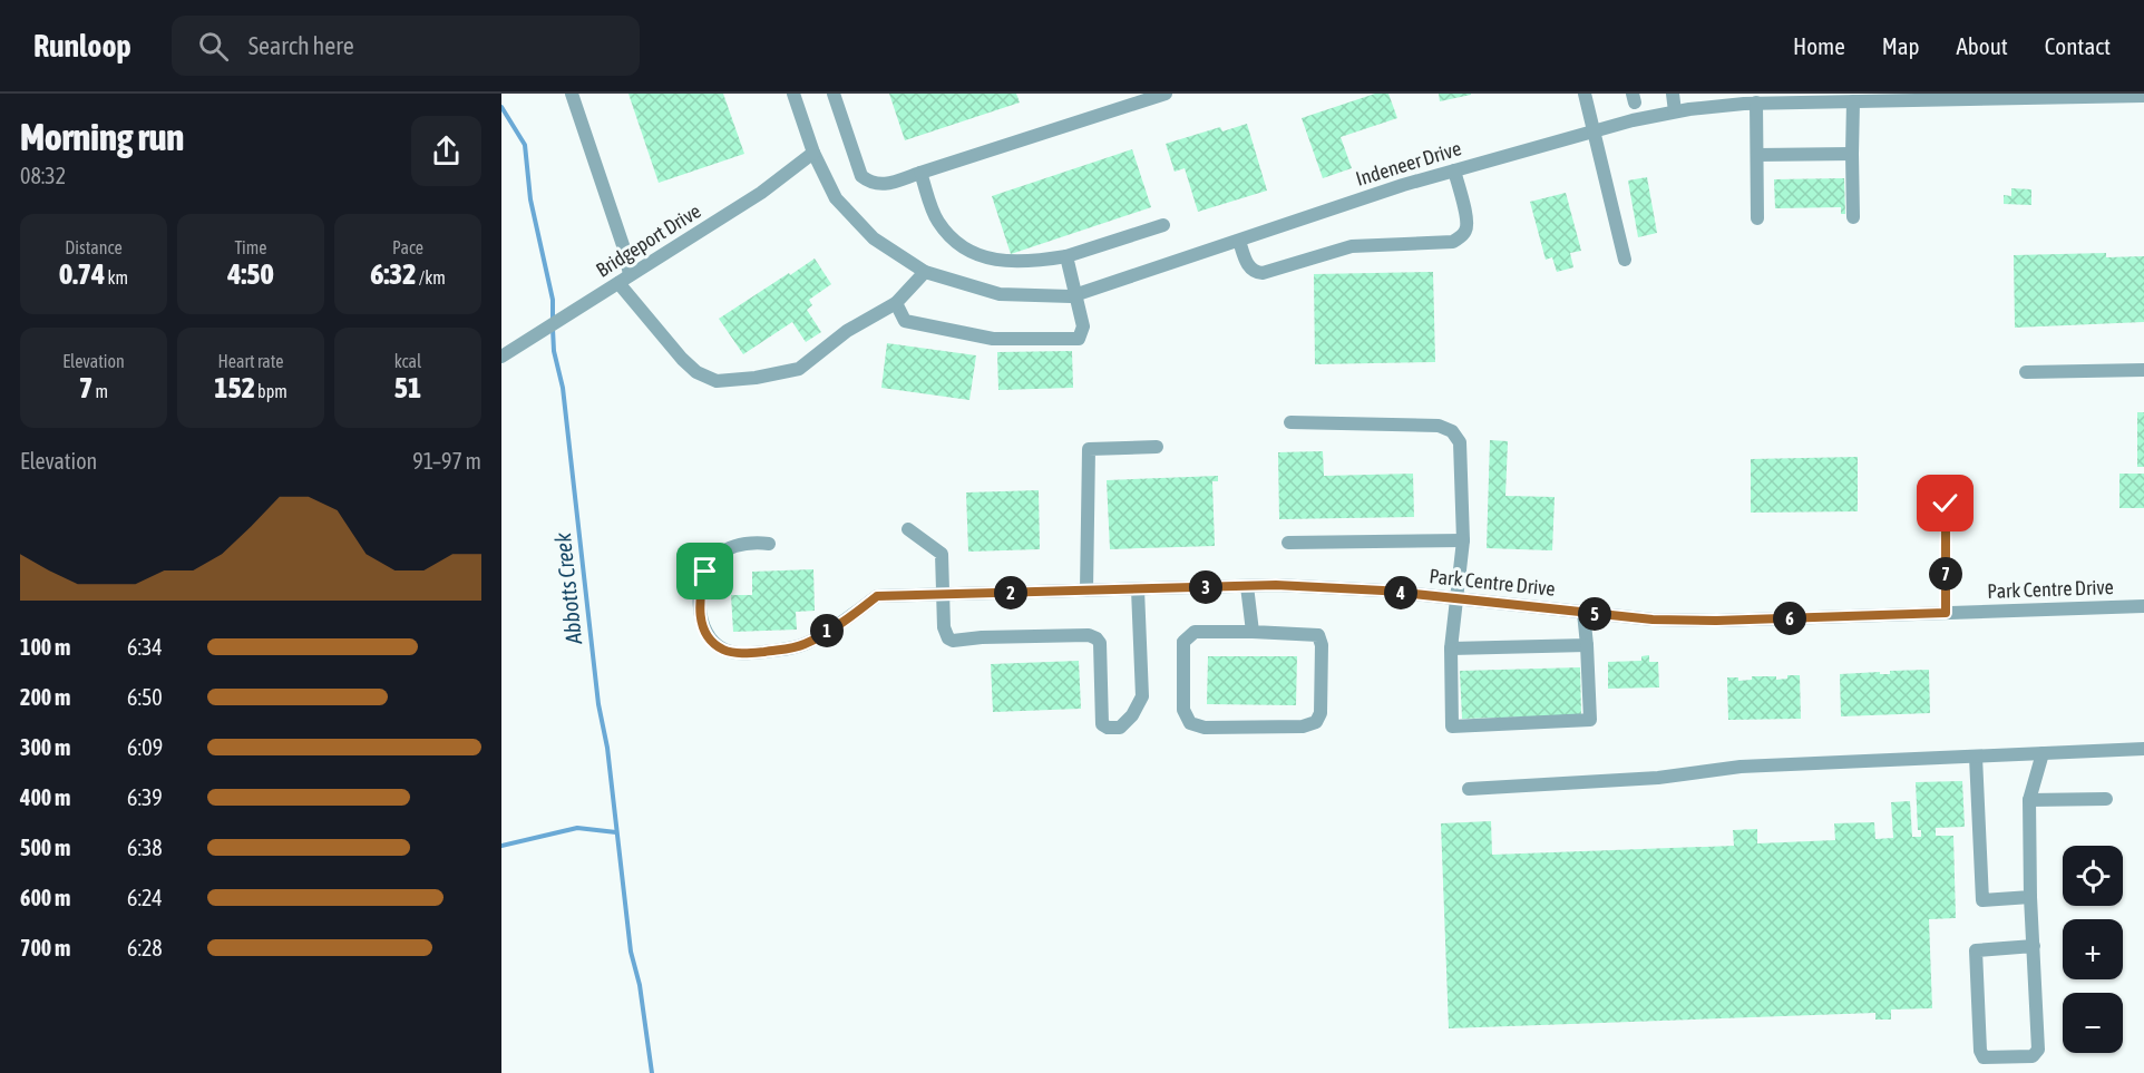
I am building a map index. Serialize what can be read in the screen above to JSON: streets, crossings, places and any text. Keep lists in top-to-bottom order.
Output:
{
  "streets": {
    "street": ["Indeneer Drive", "Bridgeport Drive", "Park Centre Drive"]
  },
  "crossings": [
    ["Indeneer Drive", "Bridgeport Drive"]
  ],
  "water": ["Abbotts Creek"],
  "page": {
    "header": "Runloop",
    "search": "Search here",
    "nav": [
      "Home",
      "Map",
      "About",
      "Contact"
    ],
    "heading": ["Morning run", "08:32"],
    "stats": [
      ["Distance", "0.74 km"],
      ["Time", "4:50"],
      ["Pace", "6:32 /km"],
      ["Elevation", "7 m"],
      ["Heart rate", "152 bpm"],
      ["kcal", "51"]
    ],
    "chart": ["Elevation", "91–97 m"],
    "pins": [
      "7",
      "3",
      "2",
      "4",
      "5",
      "6",
      "1"
    ],
    "list": [
      {
        "name": "100 m",
        "note": "6:34"
      },
      {
        "name": "200 m",
        "note": "6:50"
      },
      {
        "name": "300 m",
        "note": "6:09"
      },
      {
        "name": "400 m",
        "note": "6:39"
      },
      {
        "name": "500 m",
        "note": "6:38"
      },
      {
        "name": "600 m",
        "note": "6:24"
      },
      {
        "name": "700 m",
        "note": "6:28"
      }
    ],
    "map_buttons": ["+", "−"]
  }
}
